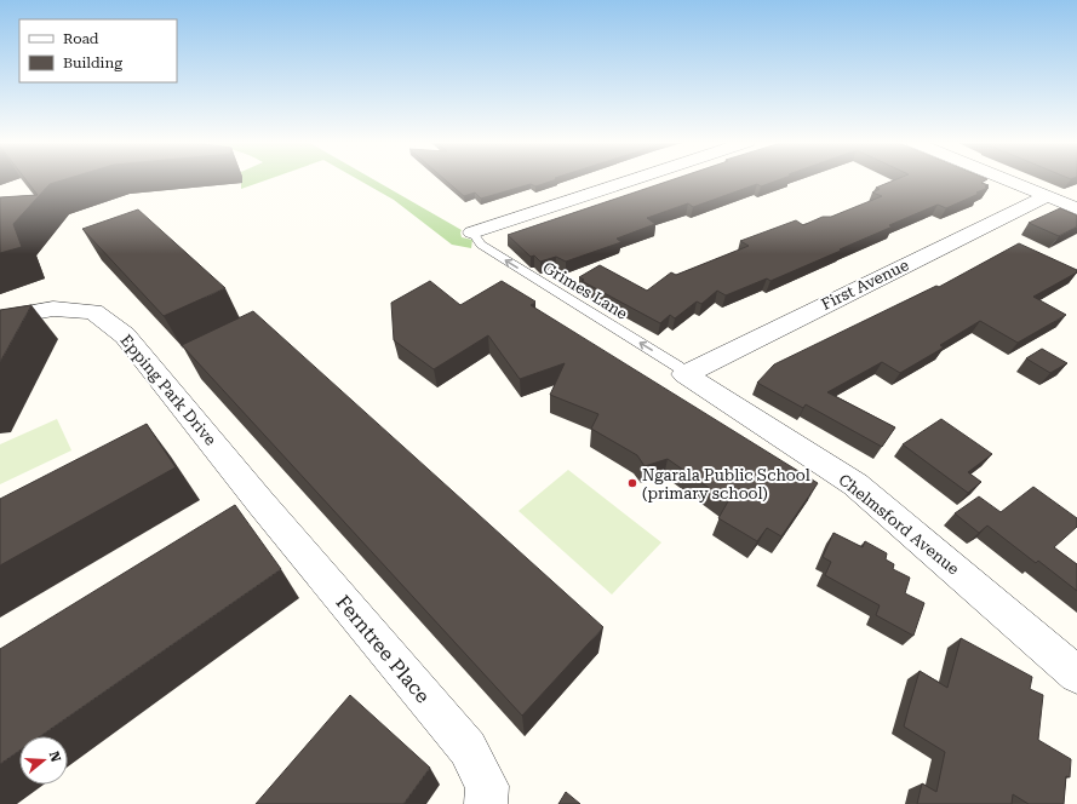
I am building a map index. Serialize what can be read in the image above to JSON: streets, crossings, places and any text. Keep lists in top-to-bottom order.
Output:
{
  "streets": {
    "street": [
      "First Avenue",
      "Epping Park Drive",
      "Chelmsford Avenue",
      "Ferntree Place"
    ],
    "lane": ["Grimes Lane"]
  },
  "crossings": [
    ["First Avenue", "Grimes Lane"],
    ["First Avenue", "Chelmsford Avenue"],
    ["Grimes Lane", "Chelmsford Avenue"],
    ["Epping Park Drive", "Ferntree Place"]
  ],
  "one_way": ["Grimes Lane"],
  "places": ["Ngarala Public School (primary school)"],
  "legend": ["Road", "Building"],
  "north": "right"
}
